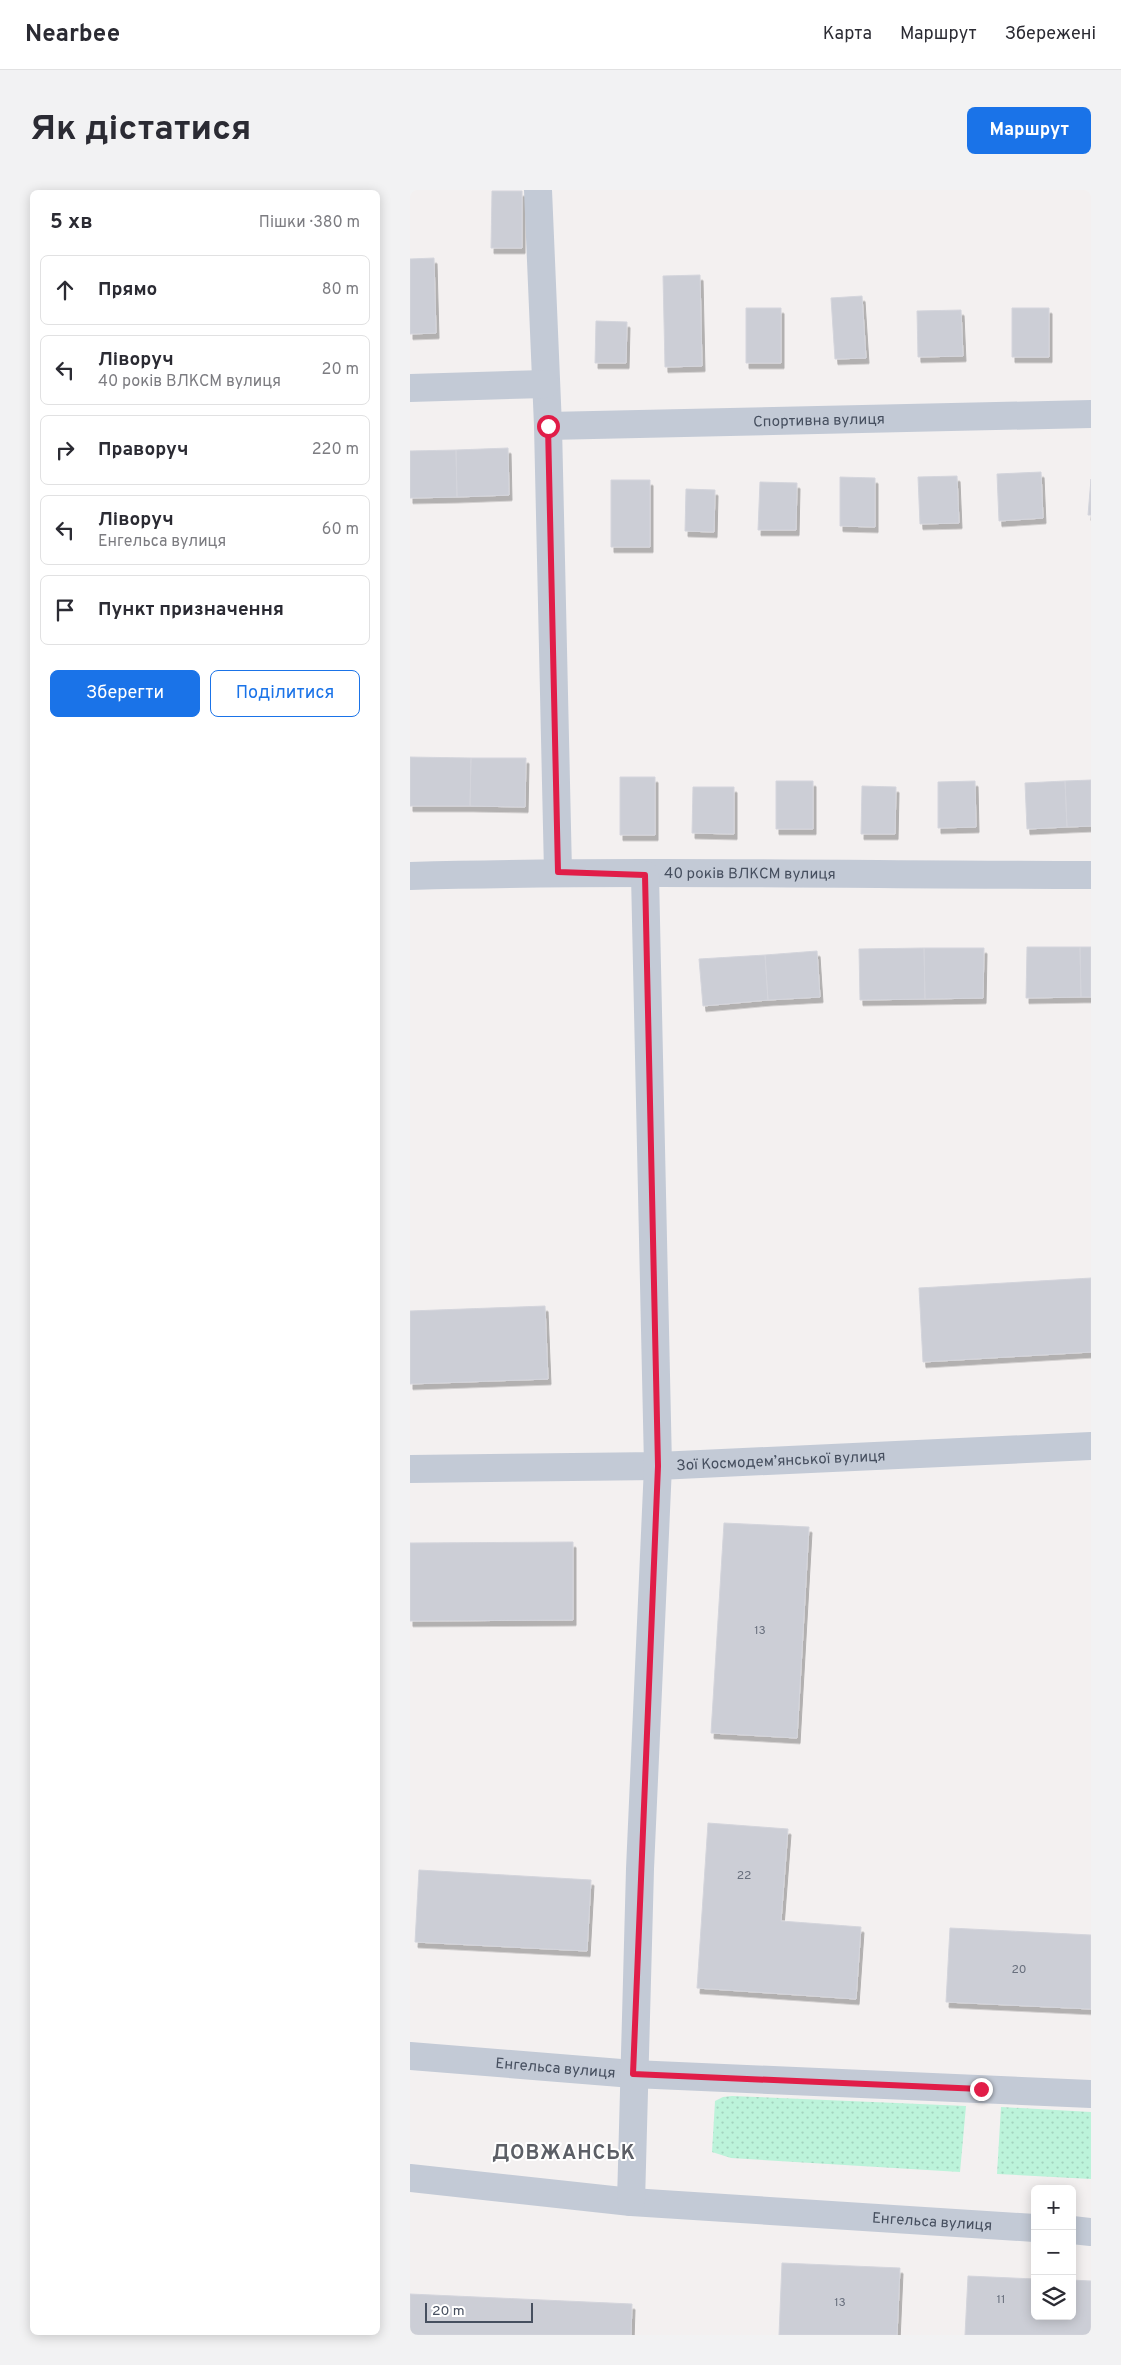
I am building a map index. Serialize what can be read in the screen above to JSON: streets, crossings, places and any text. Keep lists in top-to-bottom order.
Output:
{
  "streets": {
    "street": [
      "Спортивна вулиця",
      "40 років ВЛКСМ вулиця",
      "Зої Космодем’янської вулиця",
      "Енгельса вулиця"
    ]
  },
  "districts": ["ДОВЖАНСЬК"],
  "house_numbers": [
    "13",
    "22",
    "20",
    "11",
    "13"
  ],
  "scale_bar": "20 m",
  "page": {
    "header": "Nearbee",
    "nav": ["Карта", "Маршрут", "Збережені"],
    "buttons": [
      "Маршрут",
      ["Зберегти", "Поділитися"]
    ],
    "title": "Як дістатися",
    "heading": ["5 хв", "Пішки · 380 m"],
    "list": [
      ["Прямо", "80 m"],
      ["Ліворуч", "40 років ВЛКСМ вулиця", "20 m"],
      ["Праворуч", "220 m"],
      ["Ліворуч", "Енгельса вулиця", "60 m"],
      "Пункт призначення"
    ],
    "map_buttons": ["+", "−"],
    "scale": "20 m"
  }
}
